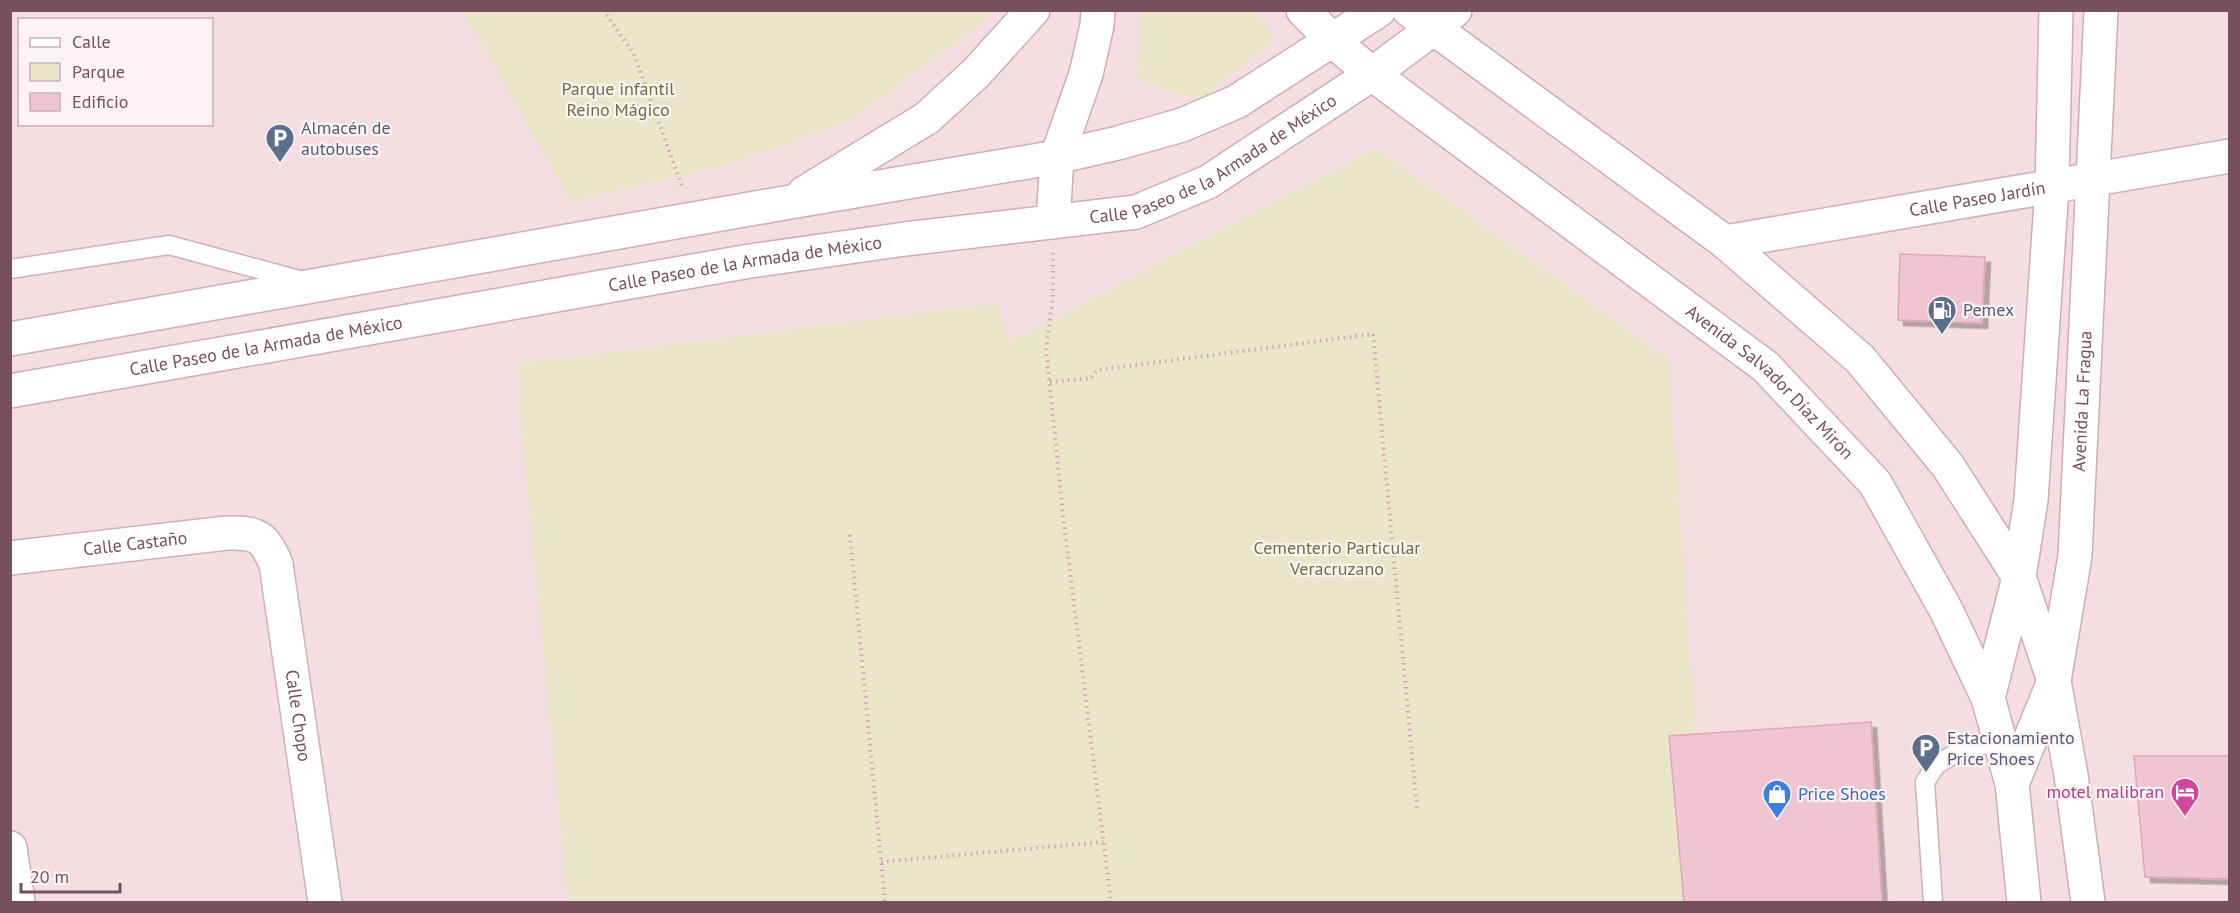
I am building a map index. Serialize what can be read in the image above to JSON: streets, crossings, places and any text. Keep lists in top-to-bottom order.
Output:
{
  "streets": {
    "main road": [
      "Calle Paseo de la Armada de México",
      "Calle Paseo Jardín",
      "Avenida Salvador Díaz Mirón",
      "Avenida La Fragua",
      "Calle Castaño",
      "Calle Chopo"
    ]
  },
  "crossings": [
    ["Calle Paseo de la Armada de México", "Avenida Salvador Díaz Mirón"],
    ["Calle Paseo Jardín", "Avenida La Fragua"],
    ["Avenida Salvador Díaz Mirón", "Avenida La Fragua"],
    ["Calle Castaño", "Calle Chopo"]
  ],
  "parks": ["Parque infantil Reino Mágico", "Cementerio Particular Veracruzano"],
  "places": {
    "parking": ["Almacén de autobuses", "Estacionamiento Price Shoes"],
    "fuel station": ["Pemex"],
    "hotel": ["motel malibran"],
    "shop": ["Price Shoes"]
  },
  "legend": ["Calle", "Parque", "Edificio"],
  "scale_bar": "20 m"
}
